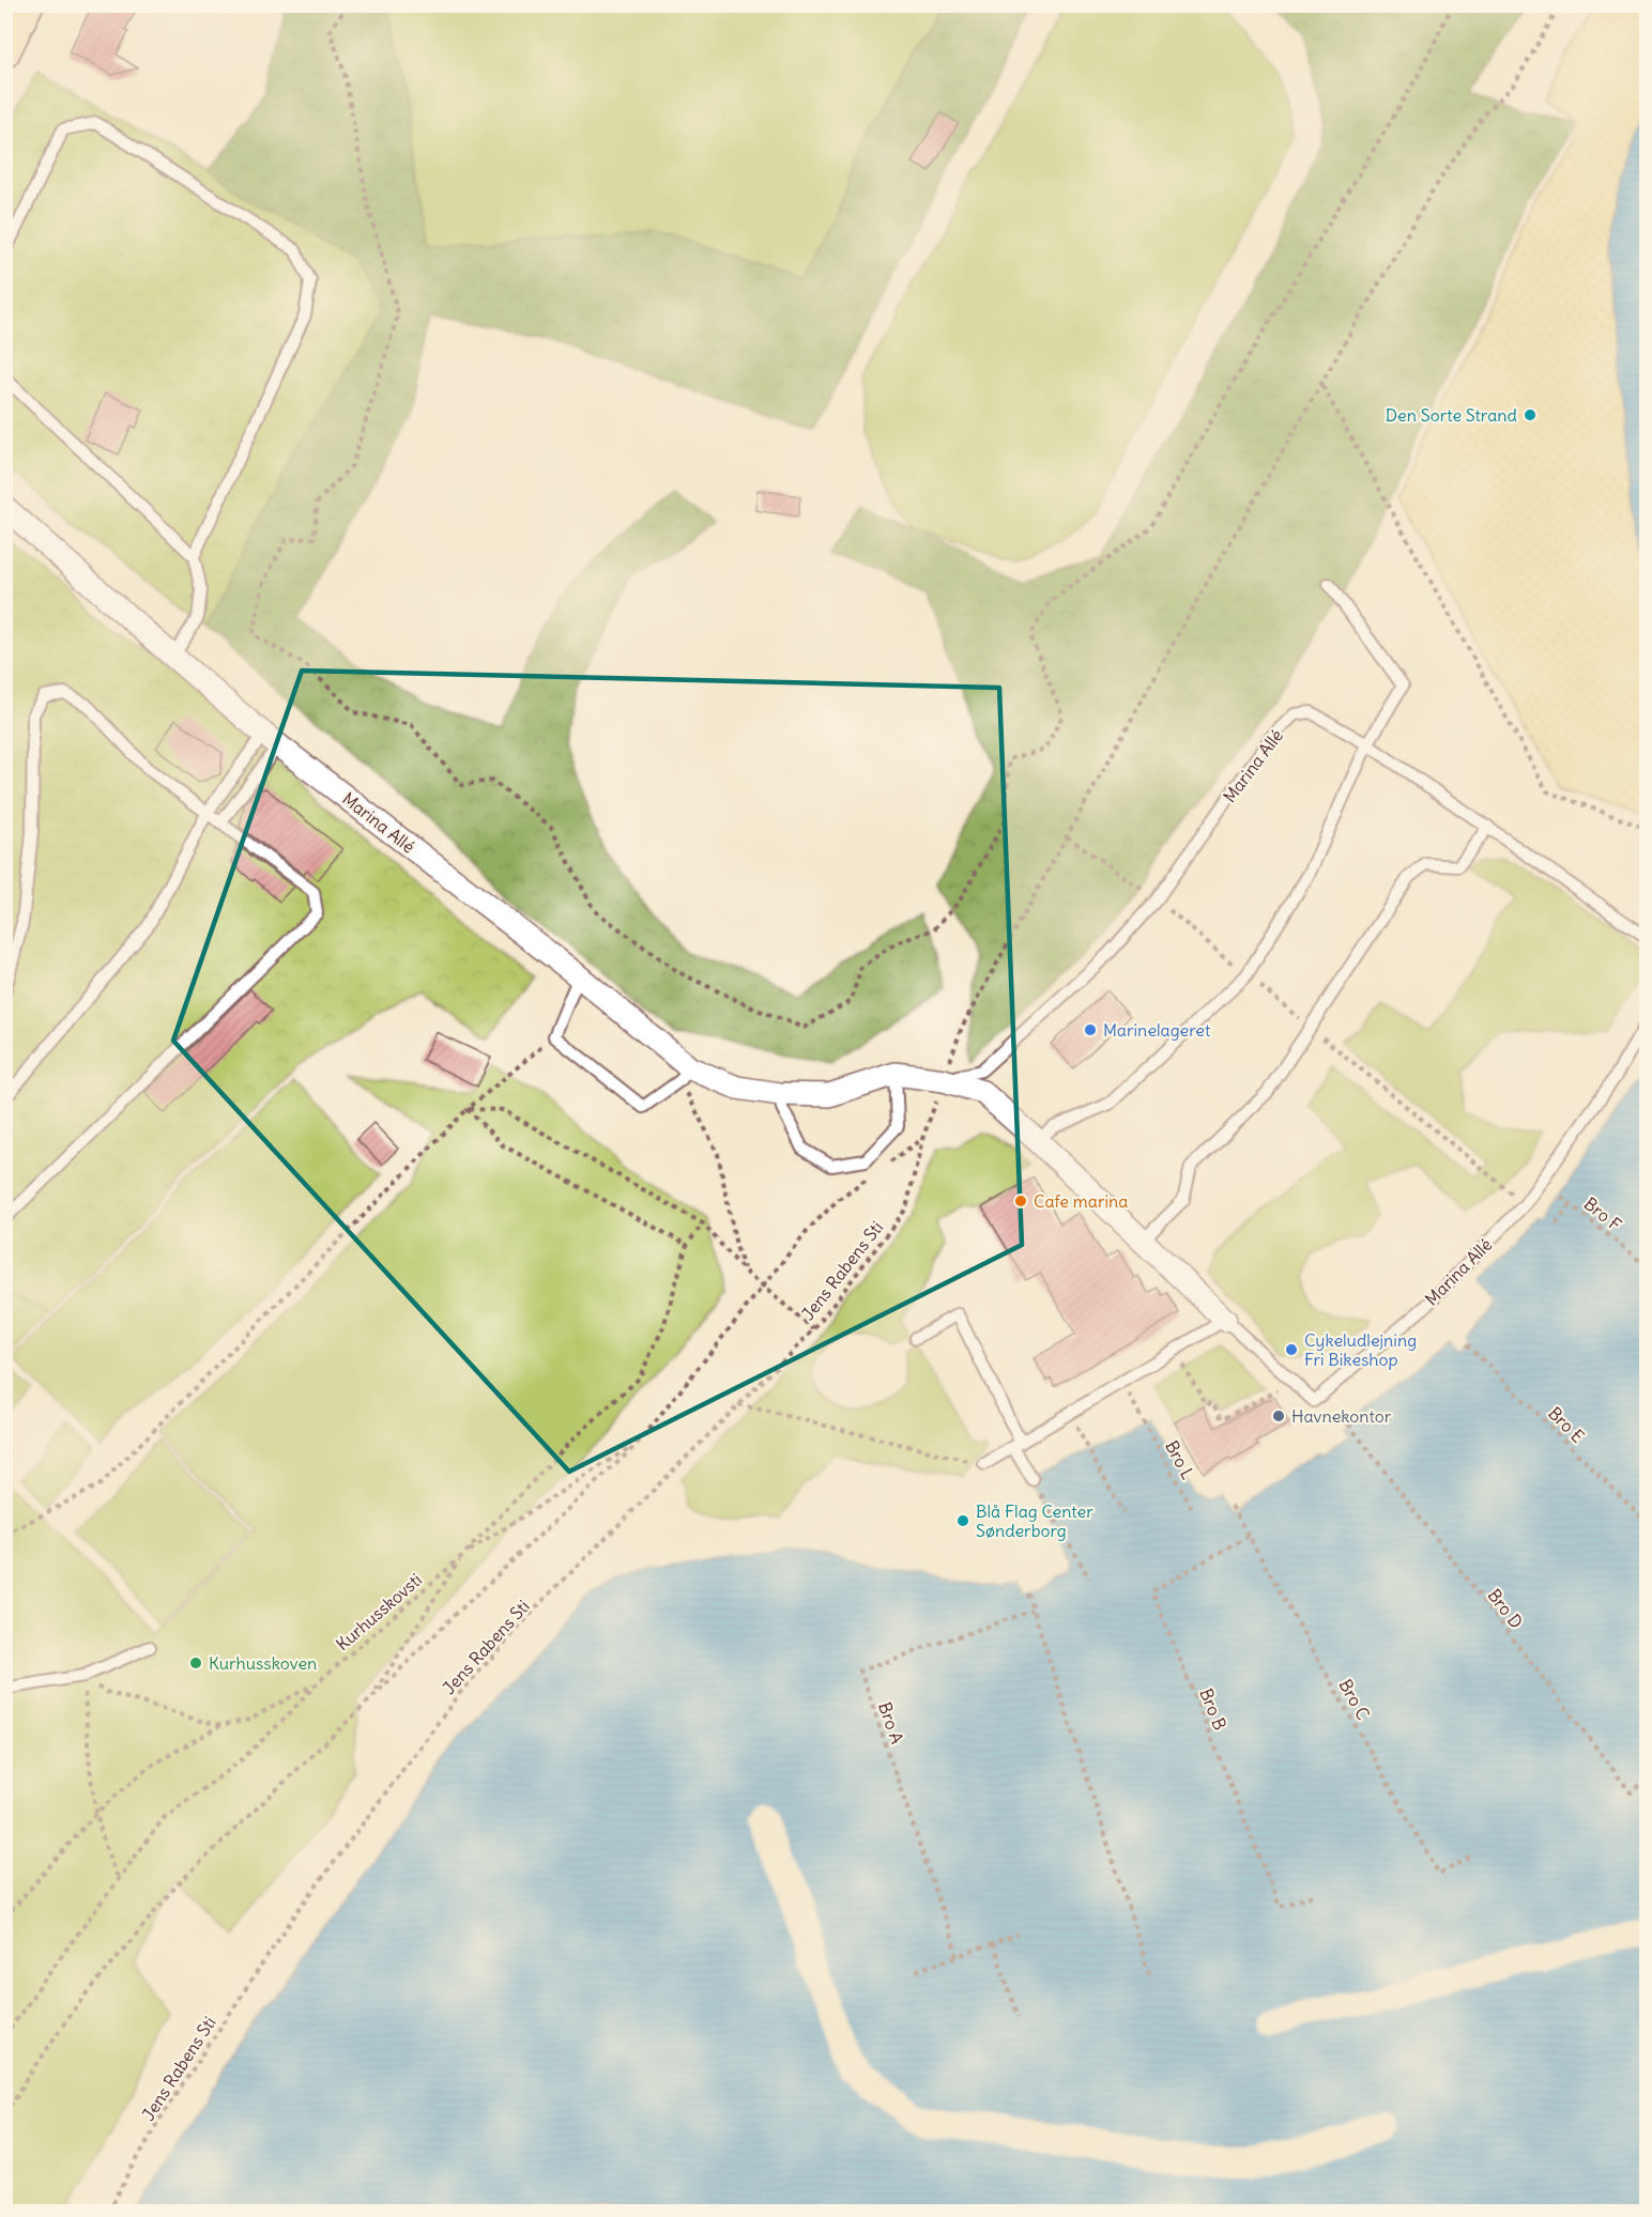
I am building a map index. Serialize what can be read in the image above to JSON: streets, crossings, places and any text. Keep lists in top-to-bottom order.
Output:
{
  "streets": {
    "street": ["Marina Allé"],
    "path": [
      "Bro F",
      "Jens Rabens Sti",
      "Bro E",
      "Bro L",
      "Bro D",
      "Kurhusskovsti",
      "Bro C",
      "Bro B",
      "Bro A"
    ]
  },
  "crossings": [
    ["Marina Allé", "Jens Rabens Sti"],
    ["Bro C", "Bro B"]
  ],
  "places": [
    "Den Sorte Strand",
    "Marinelageret",
    "Cafe marina",
    "Cykeludlejning Fri Bikeshop",
    "Havnekontor",
    "Blå Flag Center Sønderborg",
    "Kurhusskoven"
  ]
}
